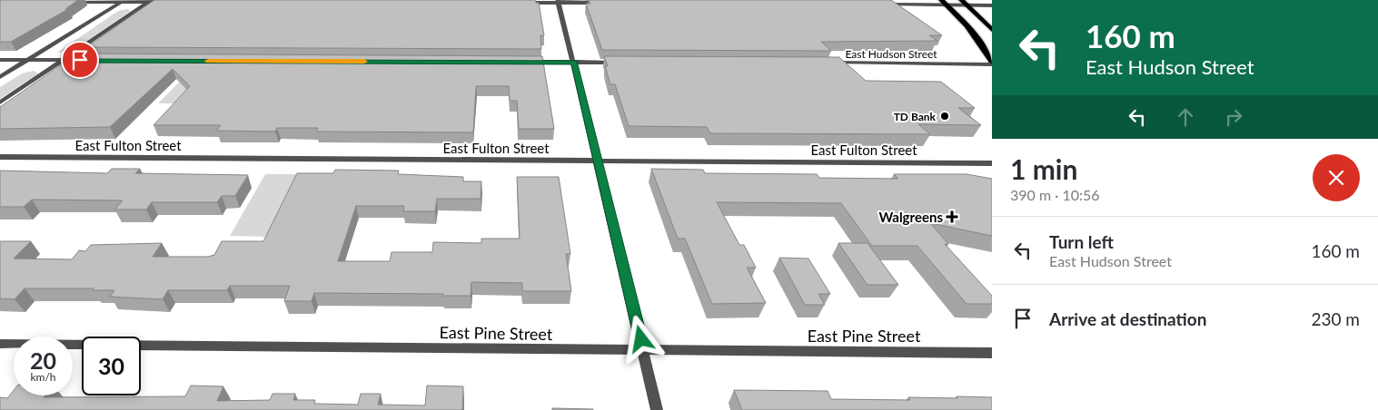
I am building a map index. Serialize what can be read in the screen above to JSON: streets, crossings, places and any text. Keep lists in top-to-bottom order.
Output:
{
  "streets": {
    "street": ["East Hudson Street", "East Fulton Street", "East Pine Street"]
  },
  "places": {
    "other": ["TD Bank"],
    "health": ["Walgreens"]
  },
  "page": {
    "turn": ["160 m", "East Hudson Street"],
    "heading": ["1 min", "390 m · 10:56"],
    "list": [
      {
        "name": "Turn left",
        "note": "East Hudson Street",
        "value": "160 m"
      },
      {
        "name": "Arrive at destination",
        "value": "230 m"
      }
    ],
    "speed": "20 km/h",
    "limit": "30"
  }
}
